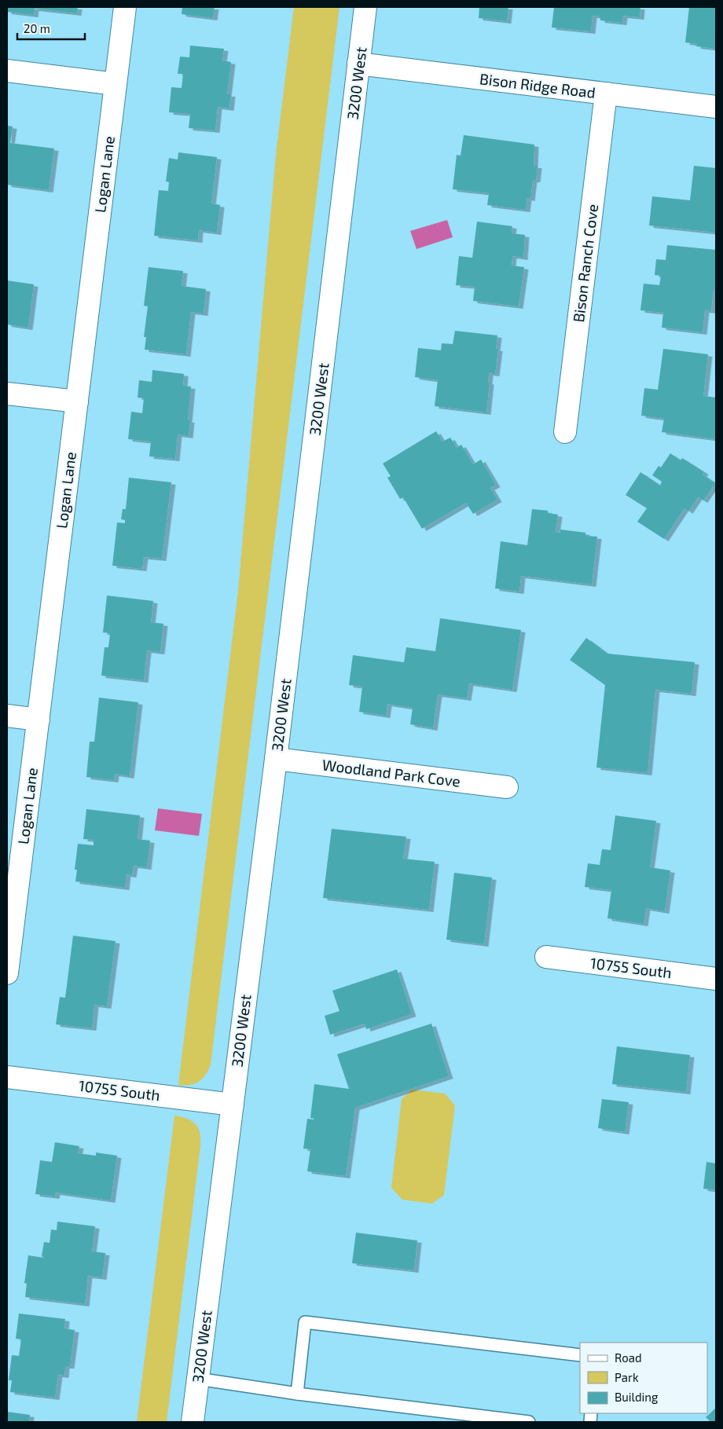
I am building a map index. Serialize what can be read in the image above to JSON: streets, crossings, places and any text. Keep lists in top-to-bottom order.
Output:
{
  "streets": {
    "street": [
      "3200 West",
      "Bison Ridge Road",
      "Logan Lane",
      "Bison Ranch Cove",
      "Woodland Park Cove",
      "10755 South"
    ]
  },
  "crossings": [
    ["3200 West", "Bison Ridge Road"],
    ["3200 West", "Woodland Park Cove"],
    ["3200 West", "10755 South"],
    ["Bison Ridge Road", "Bison Ranch Cove"]
  ],
  "legend": ["Road", "Park", "Building"],
  "scale_bar": "20 m"
}
